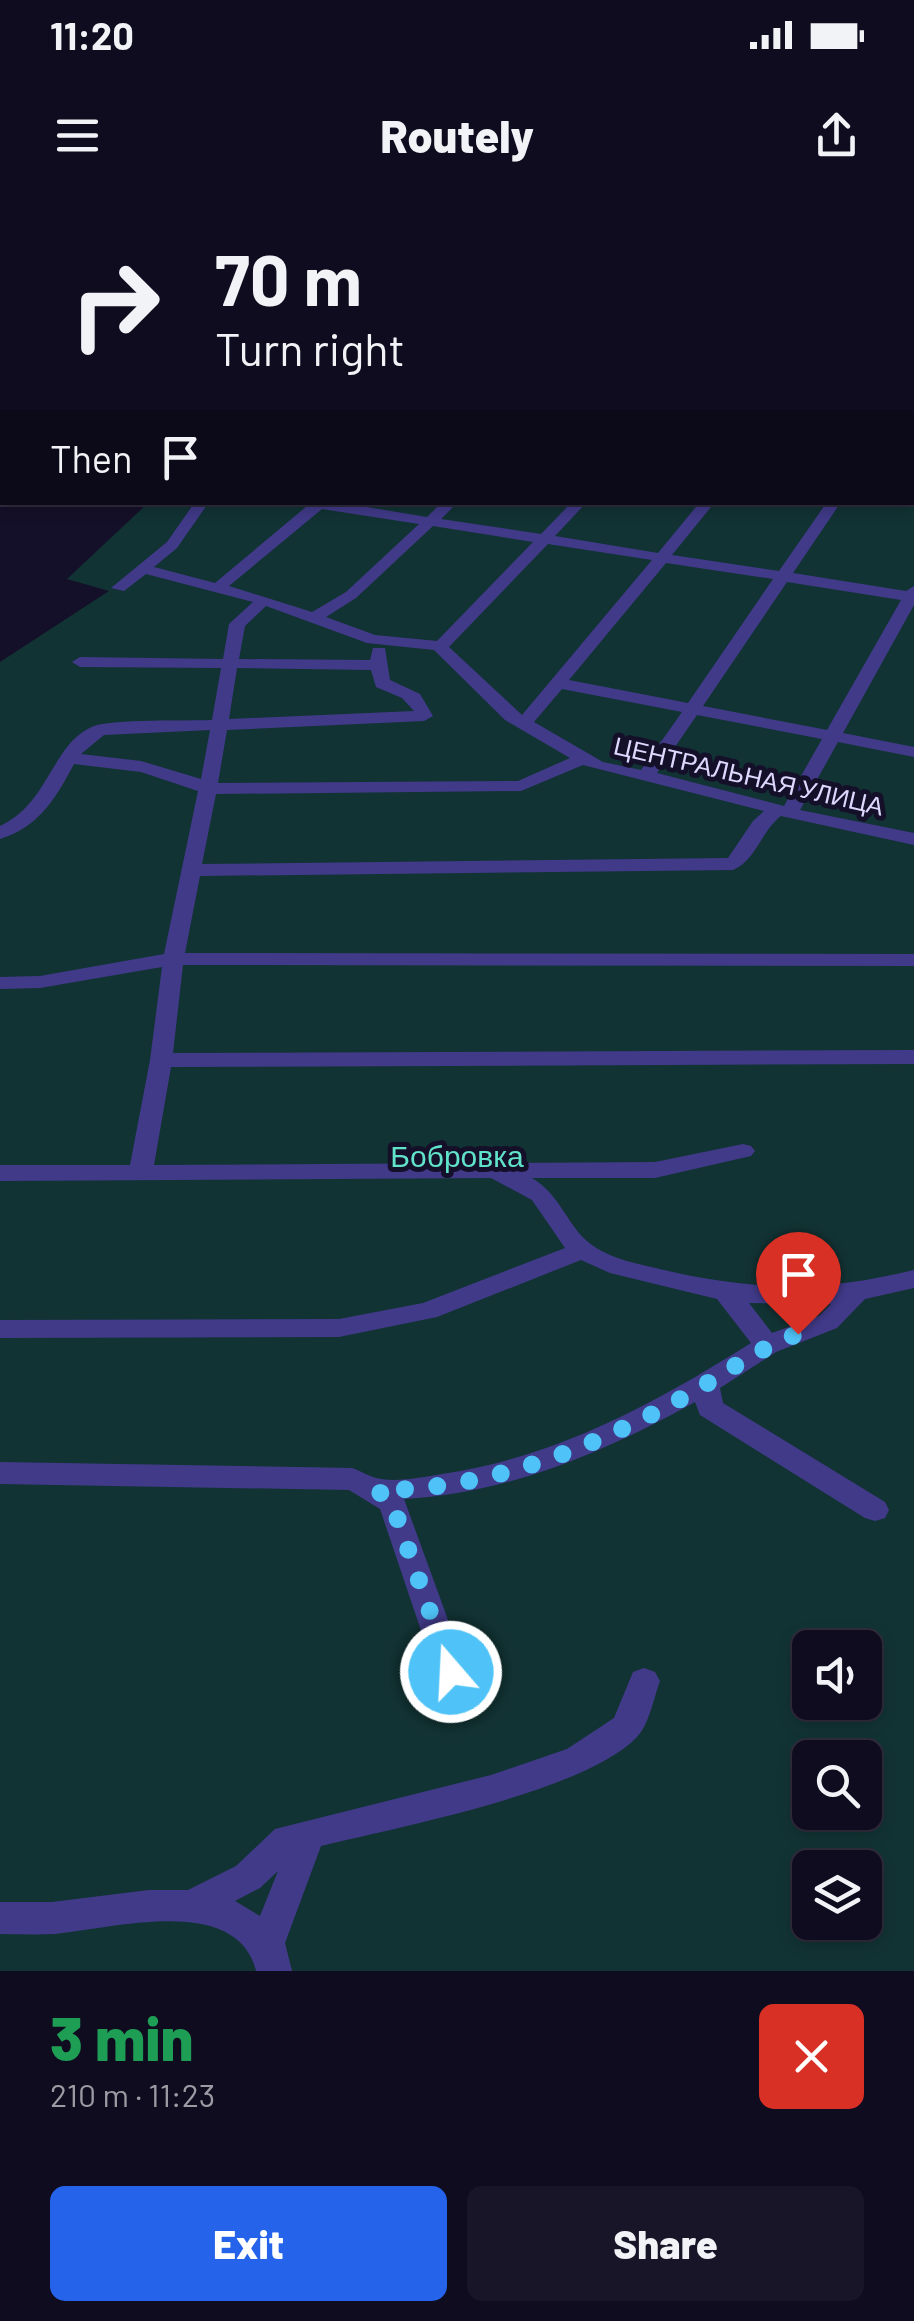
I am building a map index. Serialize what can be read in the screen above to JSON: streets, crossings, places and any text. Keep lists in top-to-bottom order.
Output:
{
  "streets": {
    "street": ["ЦЕНТРАЛЬНАЯ УЛИЦА"]
  },
  "parks": ["Бобровка"],
  "page": {
    "status": "11:20",
    "header": "Routely",
    "turn": ["70 m", "Turn right"],
    "then": "Then",
    "heading": ["3 min", "210 m · 11:23"],
    "buttons": ["Exit", "Share"]
  }
}
